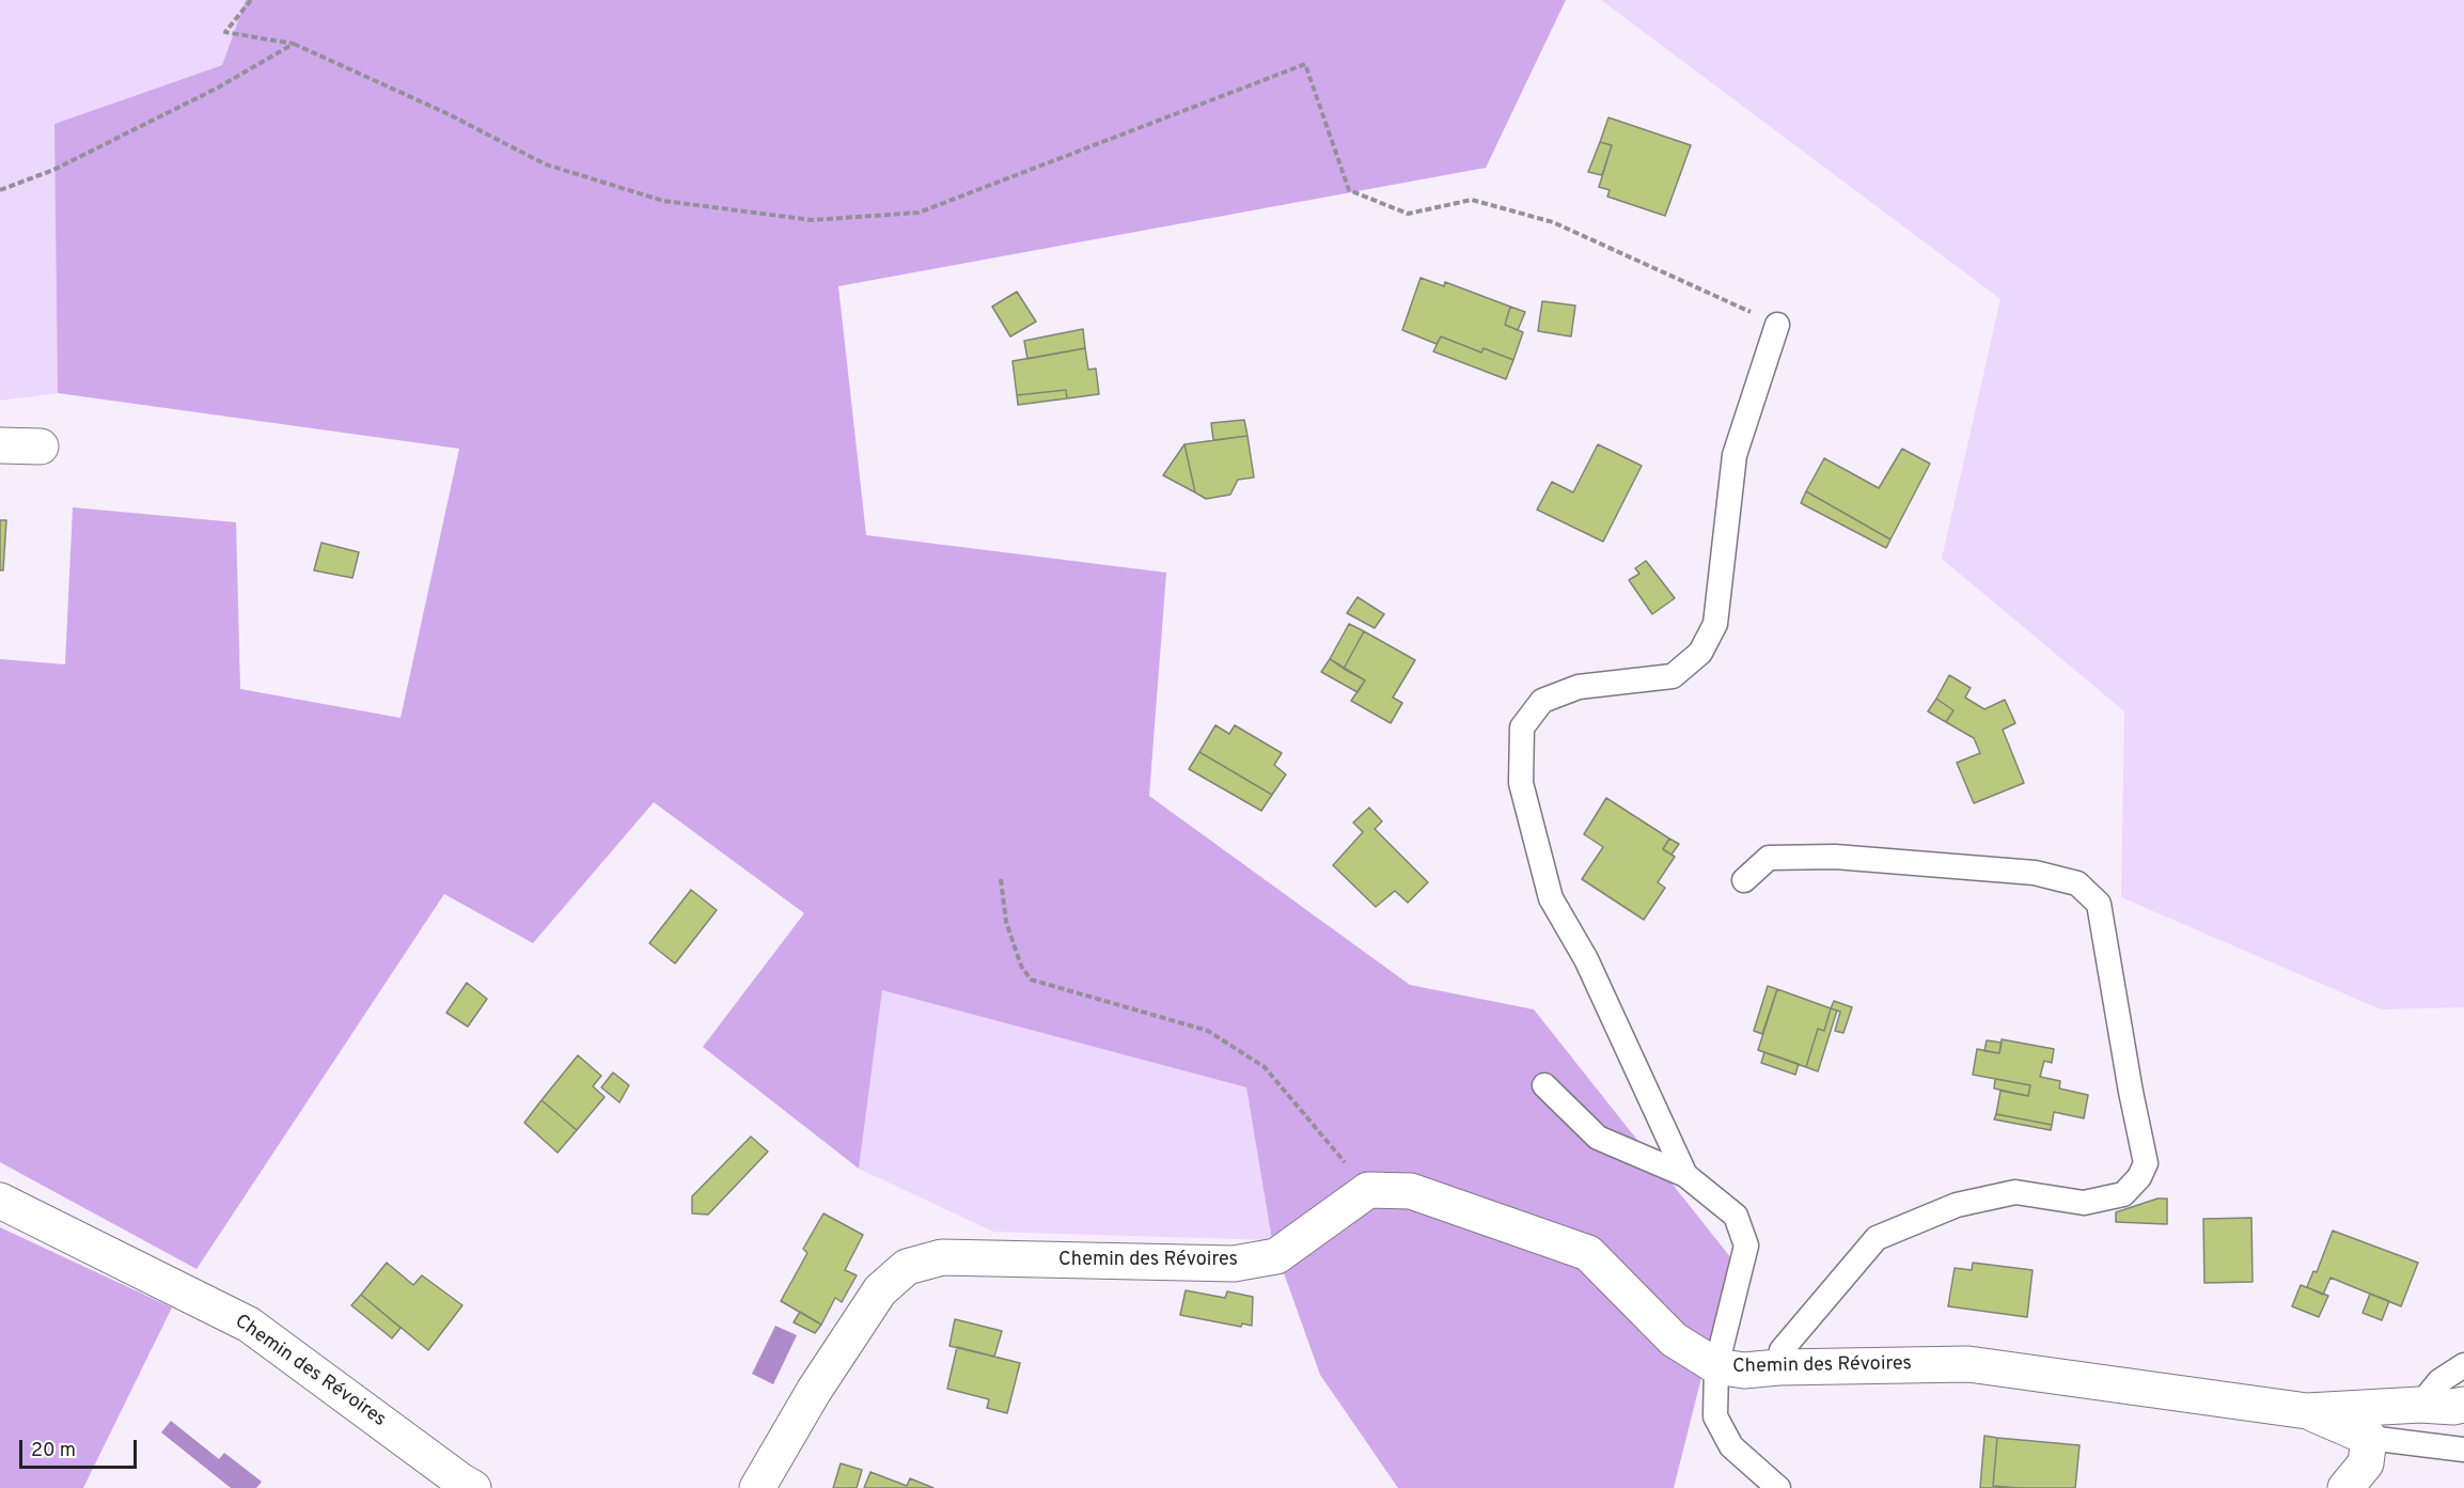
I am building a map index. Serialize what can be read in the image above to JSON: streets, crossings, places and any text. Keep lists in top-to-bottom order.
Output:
{
  "streets": {
    "street": ["Chemin des Révoires"]
  },
  "scale_bar": "20 m"
}
